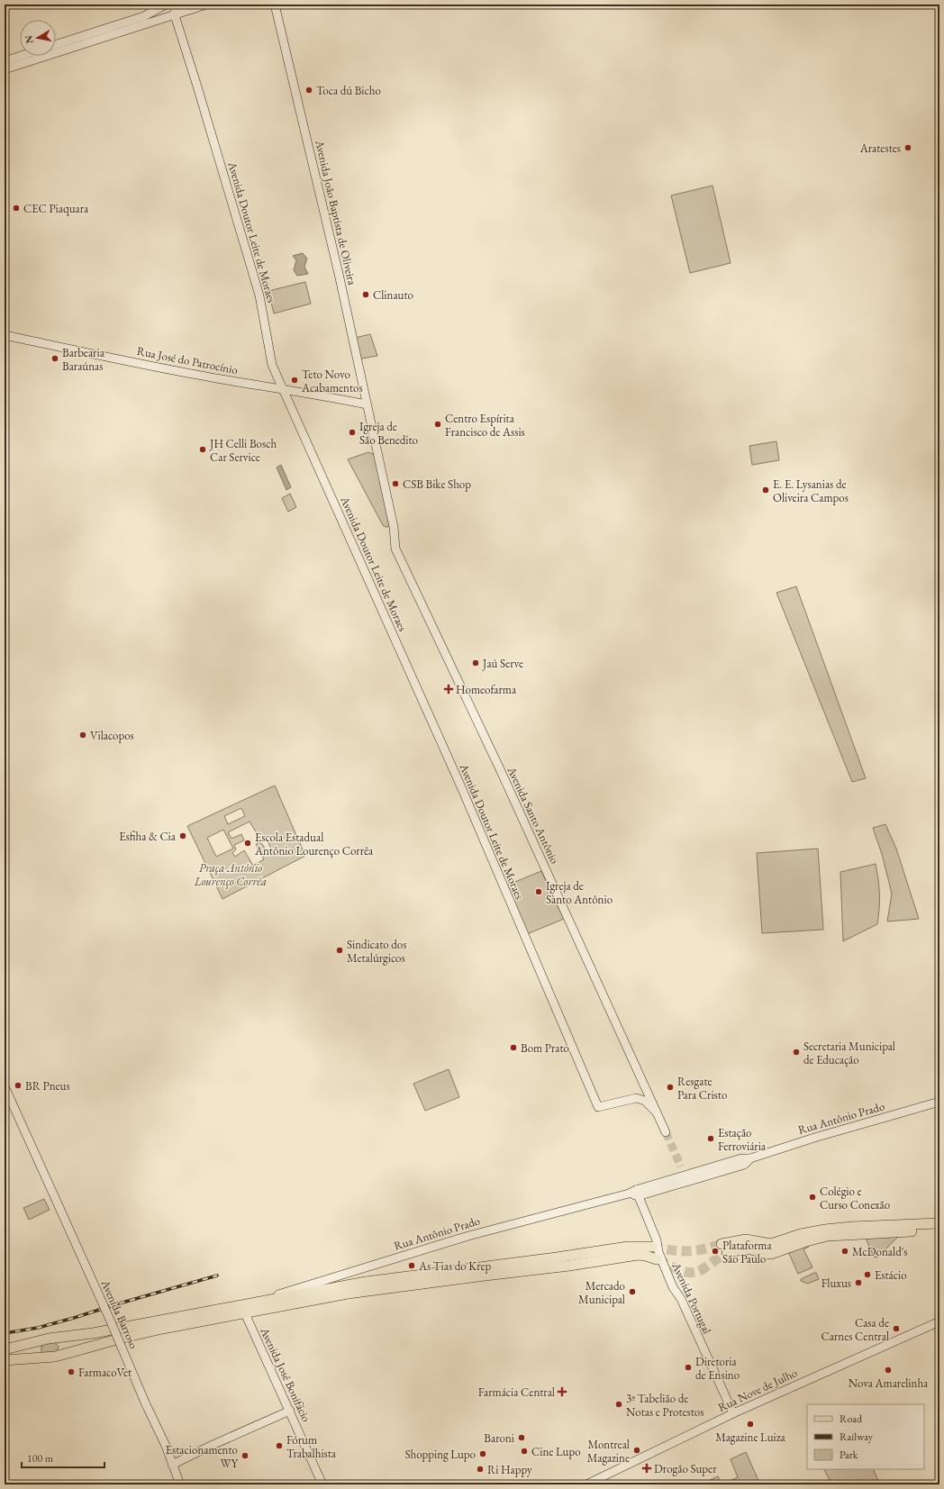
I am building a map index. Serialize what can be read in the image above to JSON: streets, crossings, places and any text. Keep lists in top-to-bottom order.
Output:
{
  "streets": {
    "street": [
      "Avenida João Baptista de Oliveira",
      "Avenida Doutor Leite de Moraes",
      "Rua José do Patrocínio",
      "Avenida Santo Antônio",
      "Rua Antônio Prado",
      "Avenida Portugal",
      "Avenida Barroso",
      "Avenida José Bonifácio",
      "Rua Nove de Julho"
    ]
  },
  "crossings": [
    ["Avenida João Baptista de Oliveira", "Rua José do Patrocínio"],
    ["Avenida João Baptista de Oliveira", "Avenida Santo Antônio"],
    ["Avenida Doutor Leite de Moraes", "Rua José do Patrocínio"],
    ["Rua Antônio Prado", "Avenida Portugal"],
    ["Avenida Portugal", "Rua Nove de Julho"]
  ],
  "parks": ["Praça Antônio Lourenço Corrêa"],
  "places": {
    "other": [
      "Toca dú Bicho",
      "Aratestes",
      "CEC Piaquara",
      "Clinauto",
      "Barbearia Baraúnas",
      "Teto Novo Acabamentos",
      "Centro Espírita Francisco de Assis",
      "Igreja de São Benedito",
      "JH Celli Bosch Car Service",
      "CSB Bike Shop",
      "E. E. Lysanias de Oliveira Campos",
      "Jaú Serve",
      "Vilacopos",
      "Esfiha & Cia",
      "Escola Estadual Antônio Lourenço Corrêa",
      "Igreja de Santo Antônio",
      "Sindicato dos Metalúrgicos",
      "Bom Prato",
      "Secretaria Municipal de Educação",
      "BR Pneus",
      "Resgate Para Cristo",
      "Estação Ferroviária",
      "Colégio e Curso Conexão",
      "Plataforma São Paulo",
      "McDonald's",
      "As Tias do Krep",
      "Estácio",
      "Fluxus",
      "Mercado Municipal",
      "Casa de Carnes Central",
      "Diretoria de Ensino",
      "Nova Amarelinha",
      "FarmacoVet",
      "3º Tabelião de Notas e Protestos",
      "Magazine Luiza",
      "Baroni",
      "Fórum Trabalhista",
      "Montreal Magazine",
      "Cine Lupo",
      "Shopping Lupo",
      "Estacionamento WY",
      "Ri Happy"
    ],
    "health": ["Homeofarma", "Farmácia Central", "Drogão Super"]
  },
  "legend": ["Road", "Railway", "Park"],
  "scale_bar": "100 m",
  "north": "left"
}
